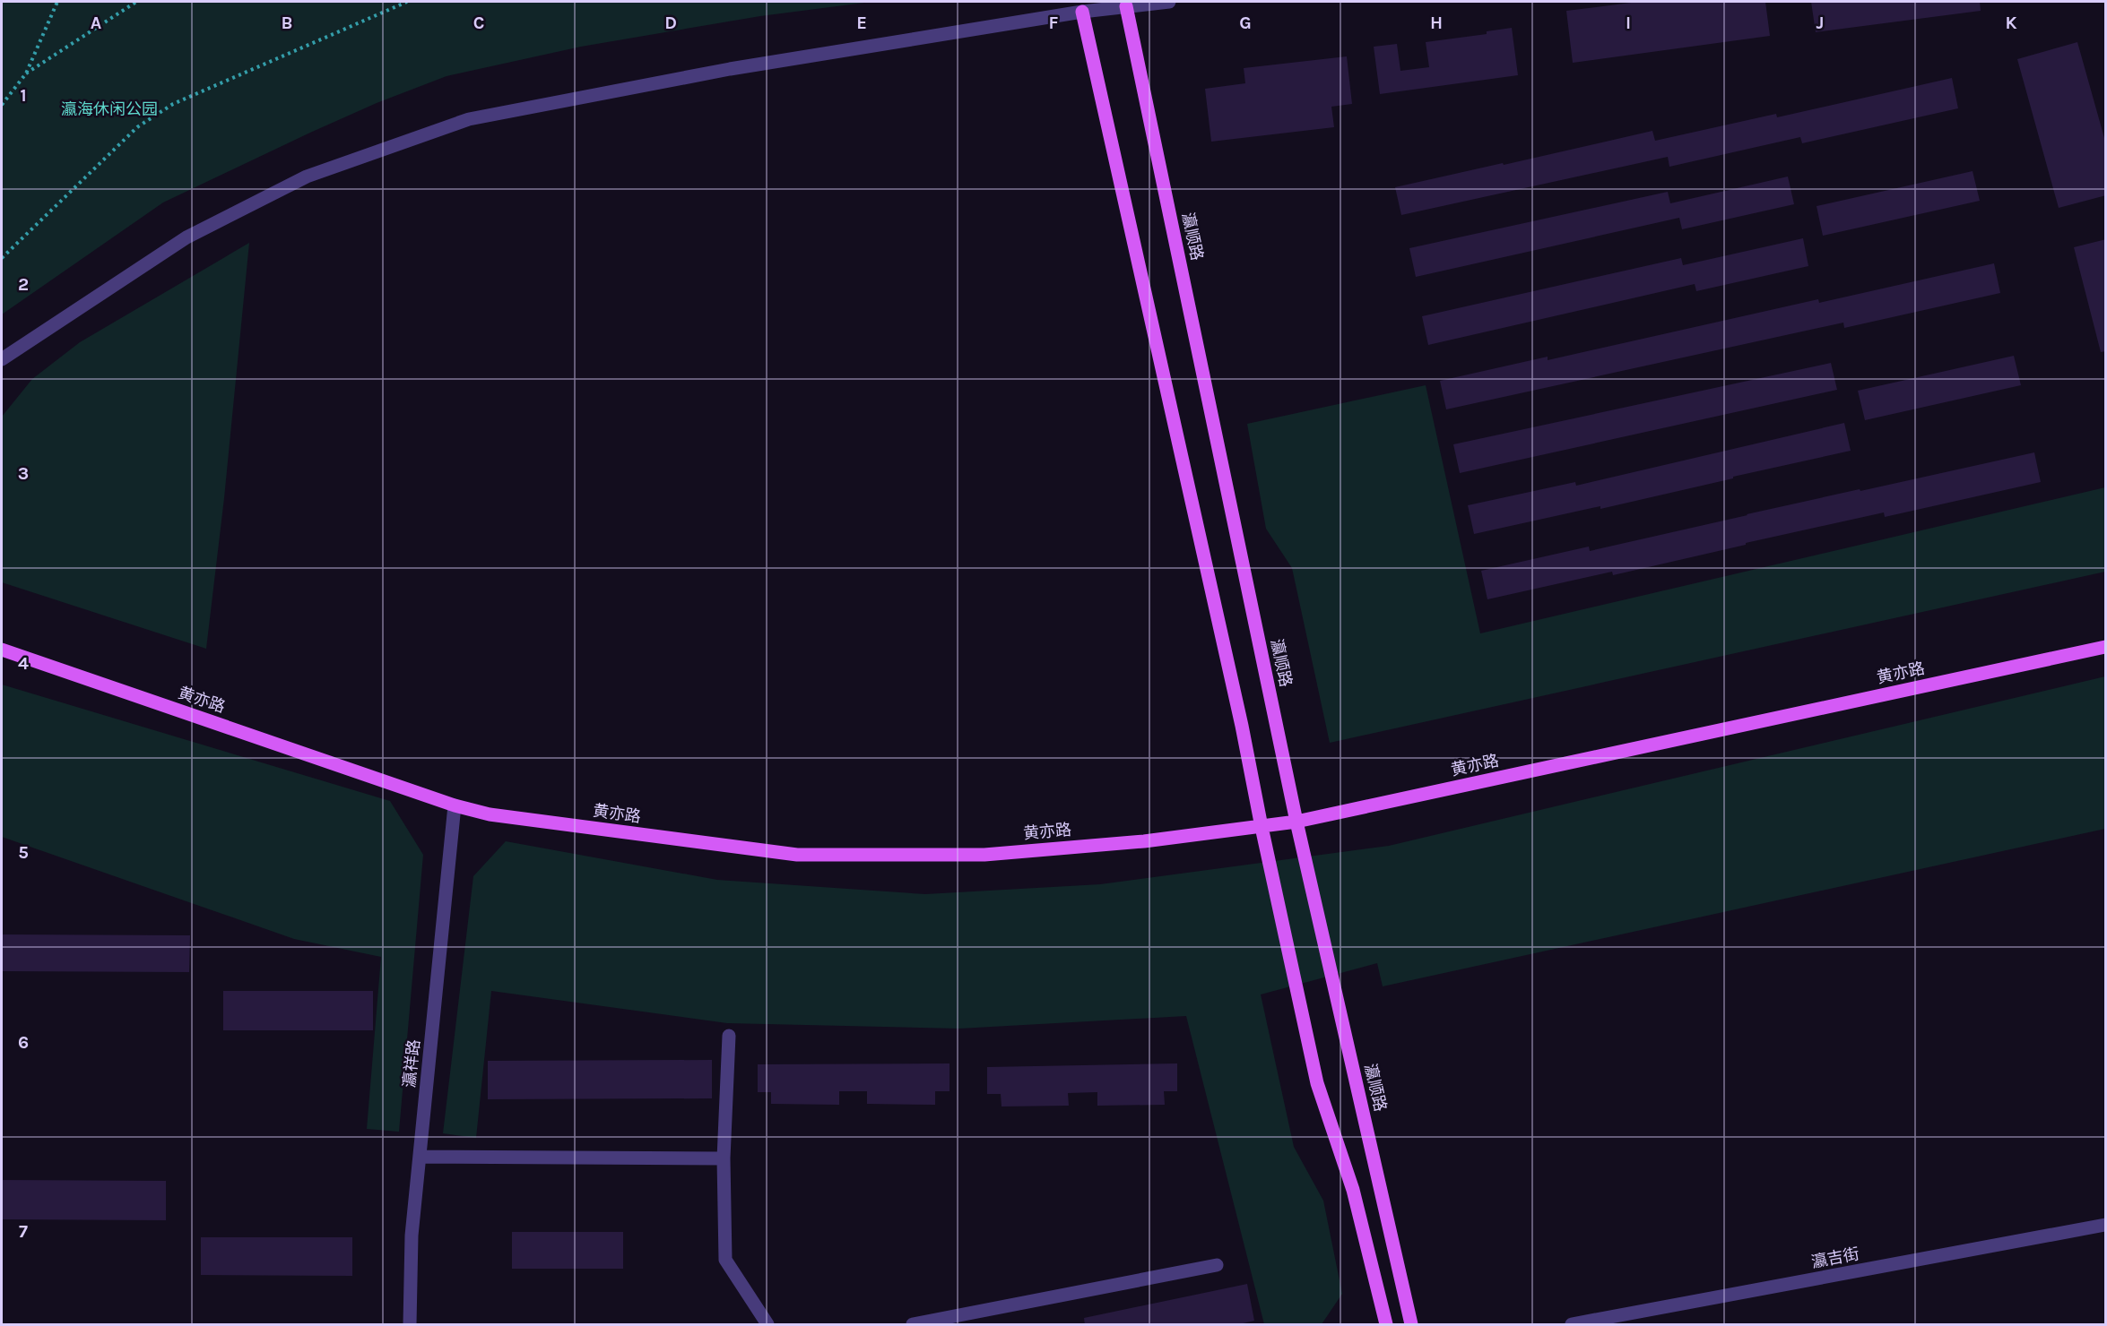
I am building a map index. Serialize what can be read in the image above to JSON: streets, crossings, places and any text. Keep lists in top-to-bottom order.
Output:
{
  "streets": {
    "main road": ["瀛顺路", "黄亦路"],
    "street": ["瀛祥路", "瀛吉街"]
  },
  "crossings": [
    ["瀛顺路", "黄亦路"],
    ["黄亦路", "瀛祥路"]
  ],
  "parks": ["瀛海休闲公园"],
  "grid": {
    "columns": [
      "A",
      "B",
      "C",
      "D",
      "E",
      "F",
      "G",
      "H",
      "I",
      "J",
      "K"
    ],
    "rows": [
      "1",
      "2",
      "3",
      "4",
      "5",
      "6",
      "7"
    ]
  }
}
